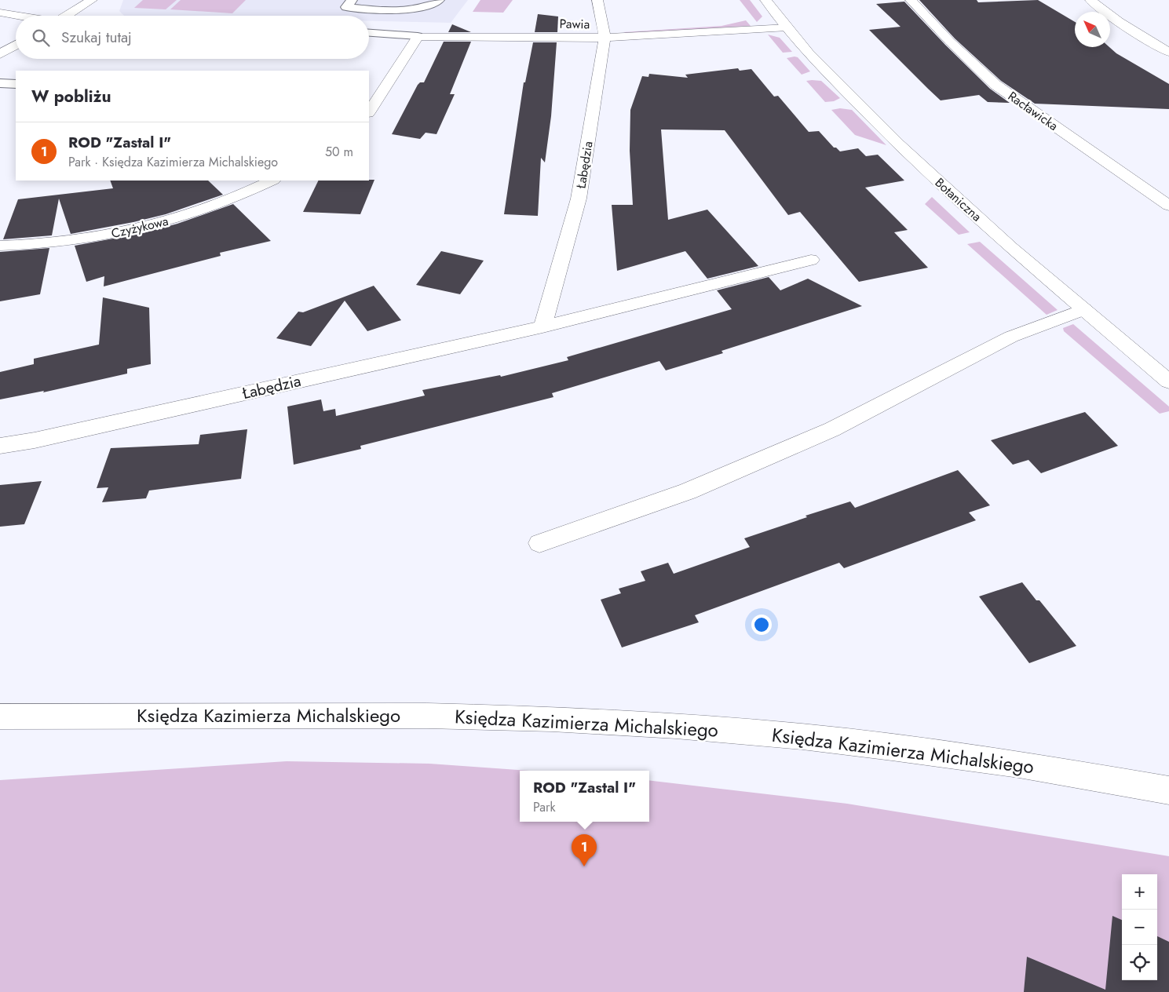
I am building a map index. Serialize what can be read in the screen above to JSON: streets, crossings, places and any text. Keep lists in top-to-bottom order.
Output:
{
  "streets": {
    "street": [
      "Pawia",
      "Racławicka",
      "Łabędzia",
      "Botaniczna",
      "Czyżykowa",
      "Księdza Kazimierza Michalskiego"
    ]
  },
  "crossings": [
    ["Pawia", "Łabędzia"],
    ["Pawia", "Botaniczna"]
  ],
  "north": "top left",
  "page": {
    "search": "Szukaj tutaj",
    "heading": "W pobliżu",
    "list": [
      {
        "mark": "1",
        "name": "ROD \"Zastal I\"",
        "note": "Park · Księdza Kazimierza Michalskiego",
        "value": "50 m"
      }
    ],
    "popup": ["ROD \"Zastal I\"", "Park"],
    "pins": "1",
    "map_buttons": ["+", "−"]
  }
}
